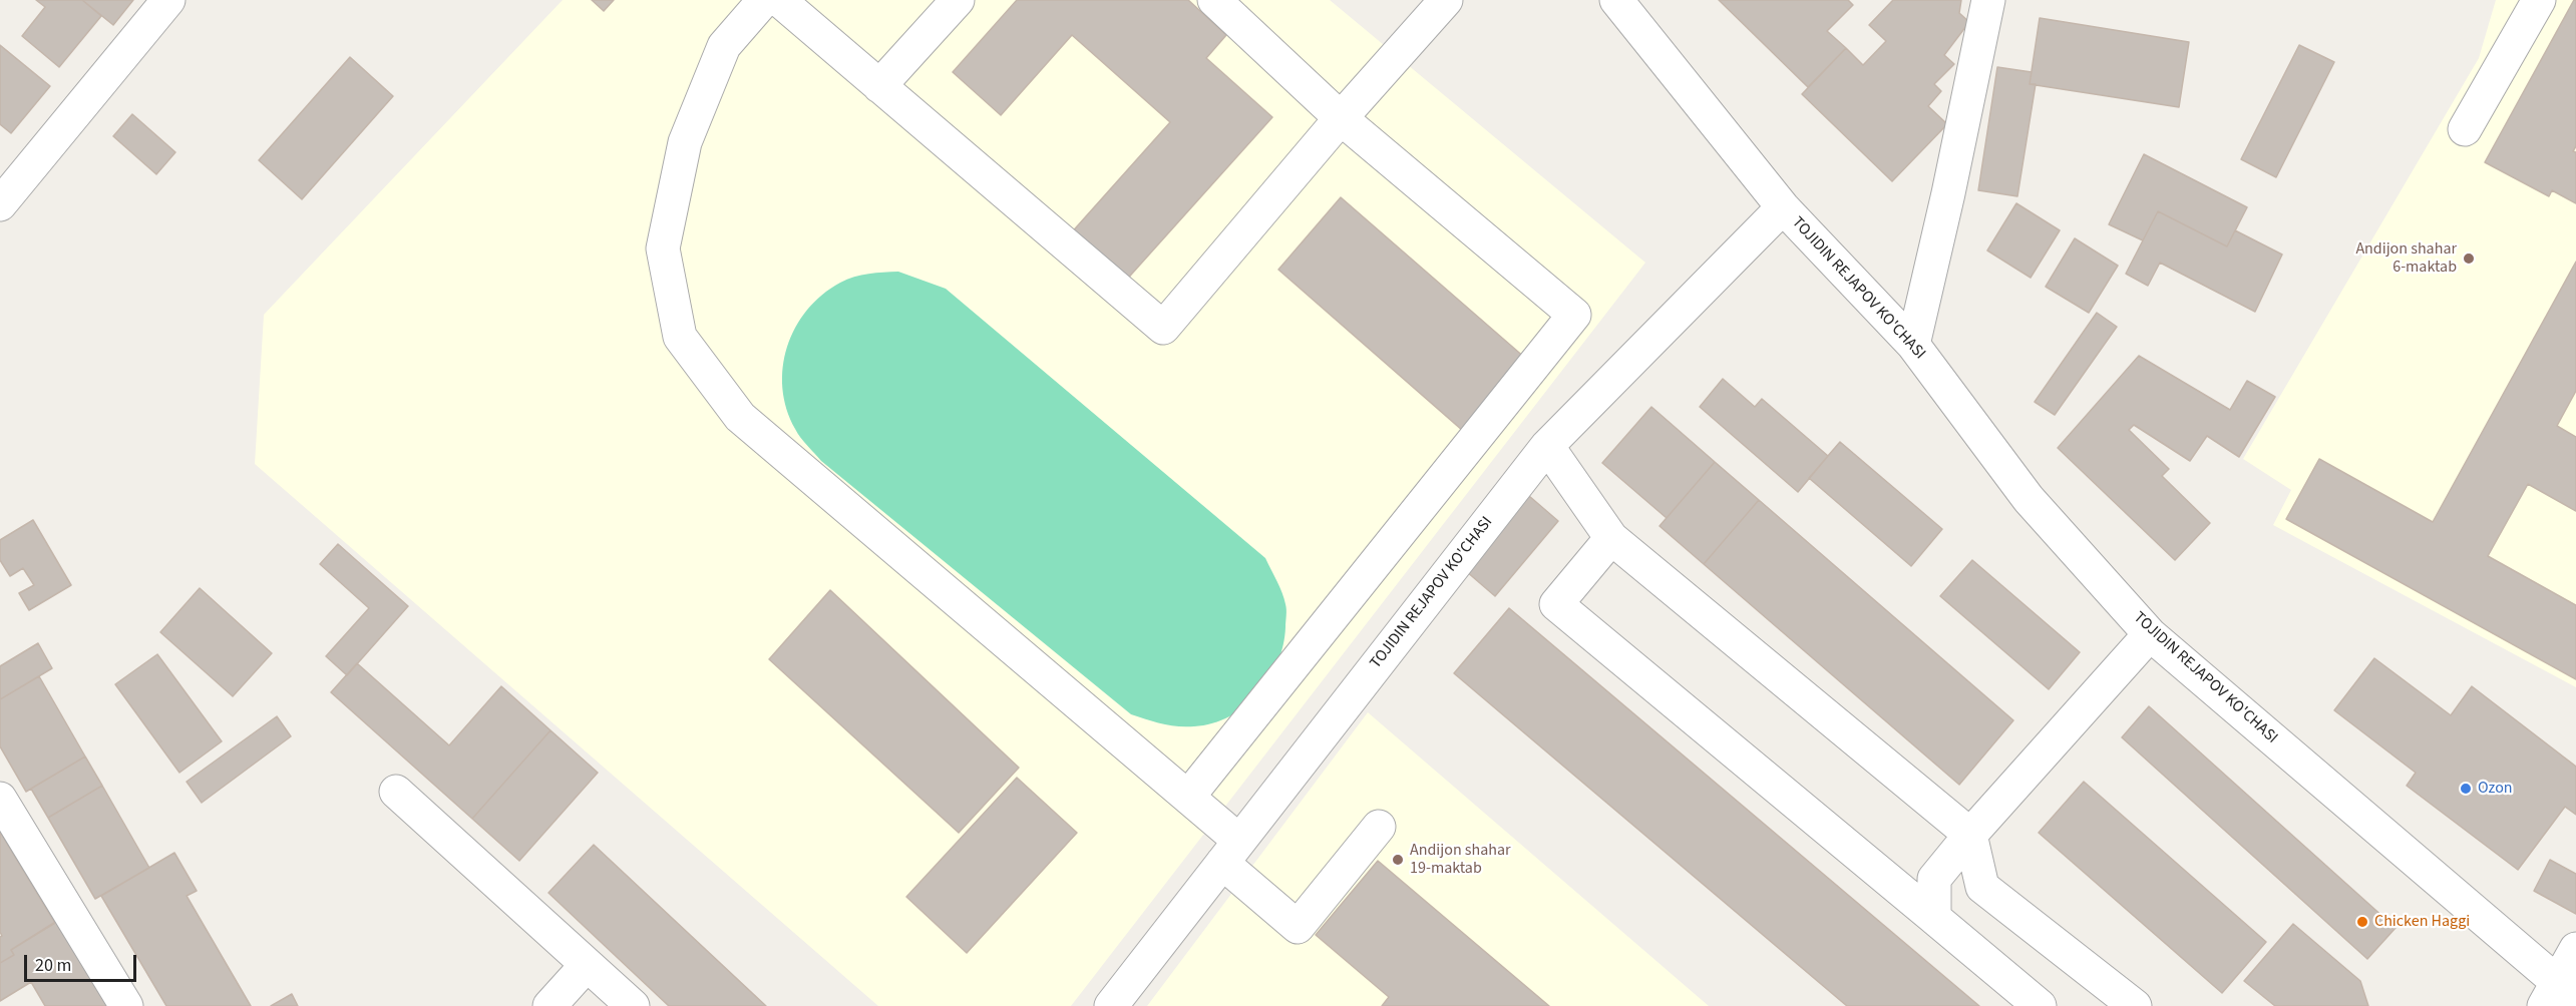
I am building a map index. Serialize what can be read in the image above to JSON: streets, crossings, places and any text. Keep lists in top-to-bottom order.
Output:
{
  "streets": {
    "street": ["TOJIDIN REJAPOV KO'CHASI"]
  },
  "places": [
    "Andijon shahar 6-maktab",
    "Ozon",
    "Andijon shahar 19-maktab",
    "Chicken Haggi"
  ],
  "scale_bar": "20 m"
}
